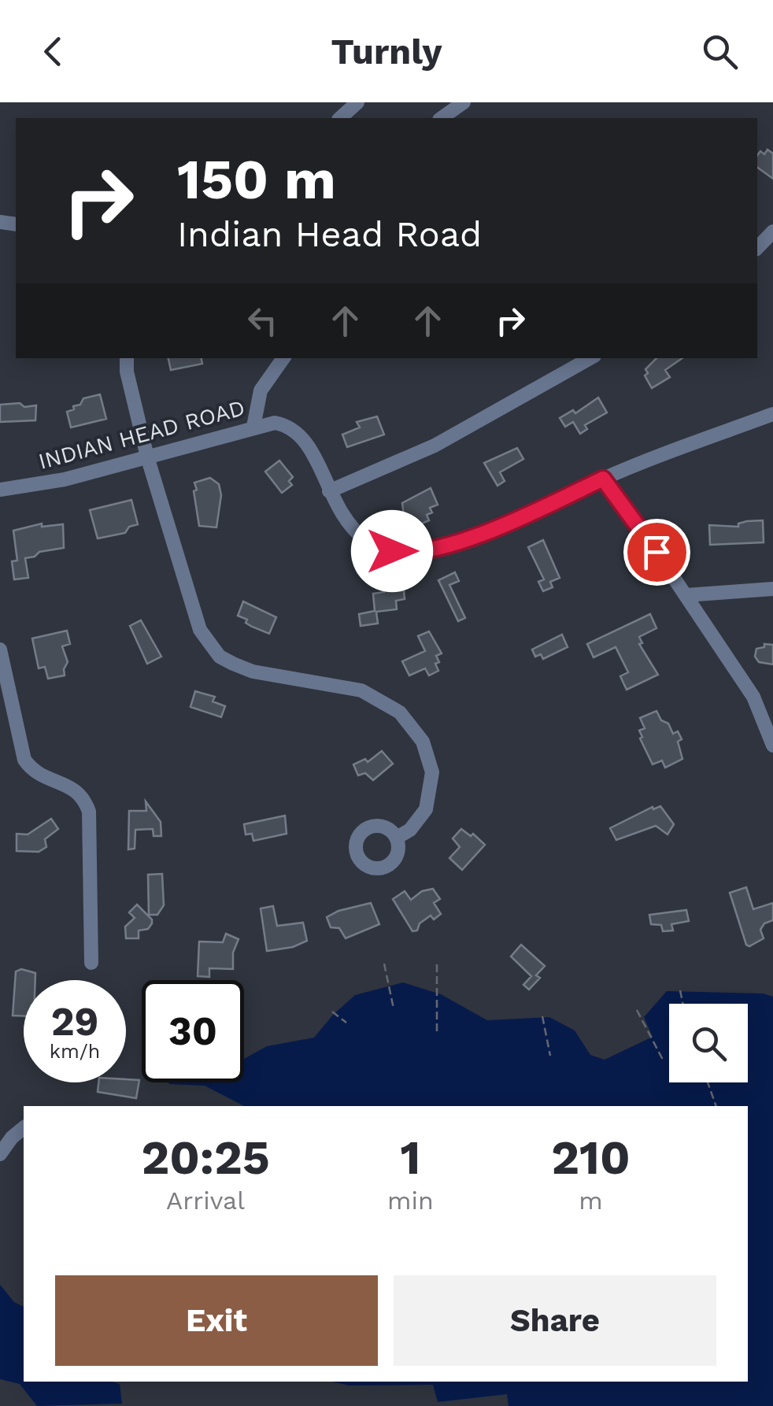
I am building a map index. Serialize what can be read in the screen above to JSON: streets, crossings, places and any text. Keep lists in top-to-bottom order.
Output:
{
  "streets": {
    "street": ["INDIAN HEAD ROAD"]
  },
  "page": {
    "header": "Turnly",
    "turn": ["150 m", "Indian Head Road"],
    "speed": "29 km/h",
    "limit": "30",
    "eta": [
      "20:25",
      "Arrival",
      "1",
      "min",
      "210",
      "m"
    ],
    "buttons": ["Exit", "Share"]
  }
}
